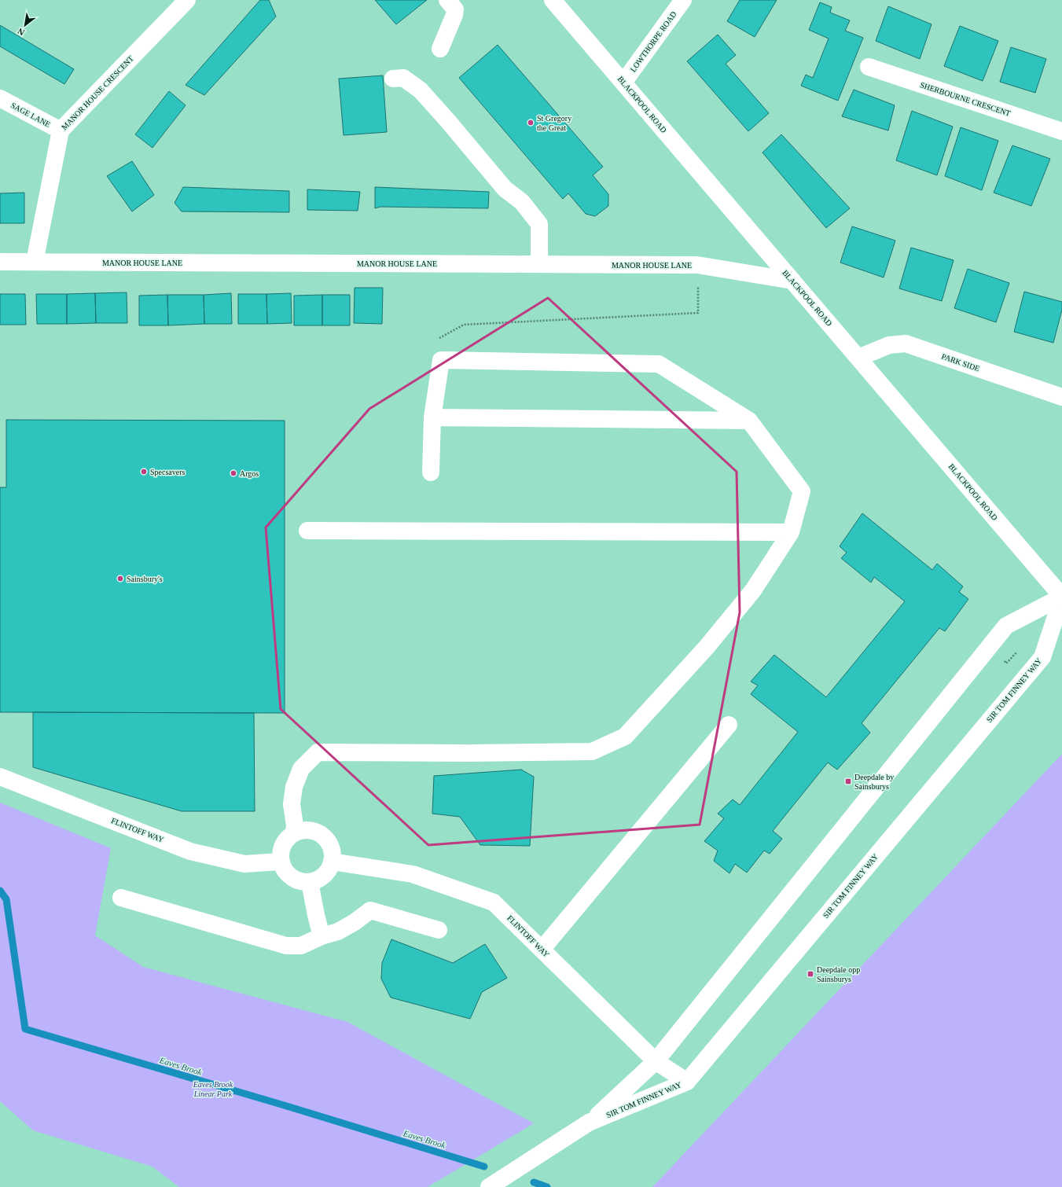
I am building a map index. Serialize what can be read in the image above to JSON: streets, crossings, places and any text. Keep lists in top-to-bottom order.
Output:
{
  "streets": {
    "main road": [
      "LOWTHORPE ROAD",
      "MANOR HOUSE CRESCENT",
      "SHERBOURNE CRESCENT",
      "BLACKPOOL ROAD",
      "SAGE LANE",
      "MANOR HOUSE LANE",
      "PARK SIDE",
      "SIR TOM FINNEY WAY",
      "FLINTOFF WAY"
    ]
  },
  "crossings": [
    ["LOWTHORPE ROAD", "BLACKPOOL ROAD"],
    ["MANOR HOUSE CRESCENT", "SAGE LANE"],
    ["MANOR HOUSE CRESCENT", "MANOR HOUSE LANE"],
    ["BLACKPOOL ROAD", "MANOR HOUSE LANE"],
    ["BLACKPOOL ROAD", "PARK SIDE"],
    ["BLACKPOOL ROAD", "SIR TOM FINNEY WAY"],
    ["SIR TOM FINNEY WAY", "FLINTOFF WAY"]
  ],
  "water": ["Eaves Brook"],
  "parks": ["Eaves Brook Linear Park"],
  "places": {
    "other": [
      "St Gregory the Great",
      "Specsavers",
      "Argos",
      "Sainsbury's"
    ],
    "transit": ["Deepdale by Sainsburys", "Deepdale opp Sainsburys"]
  },
  "north": "bottom left"
}
